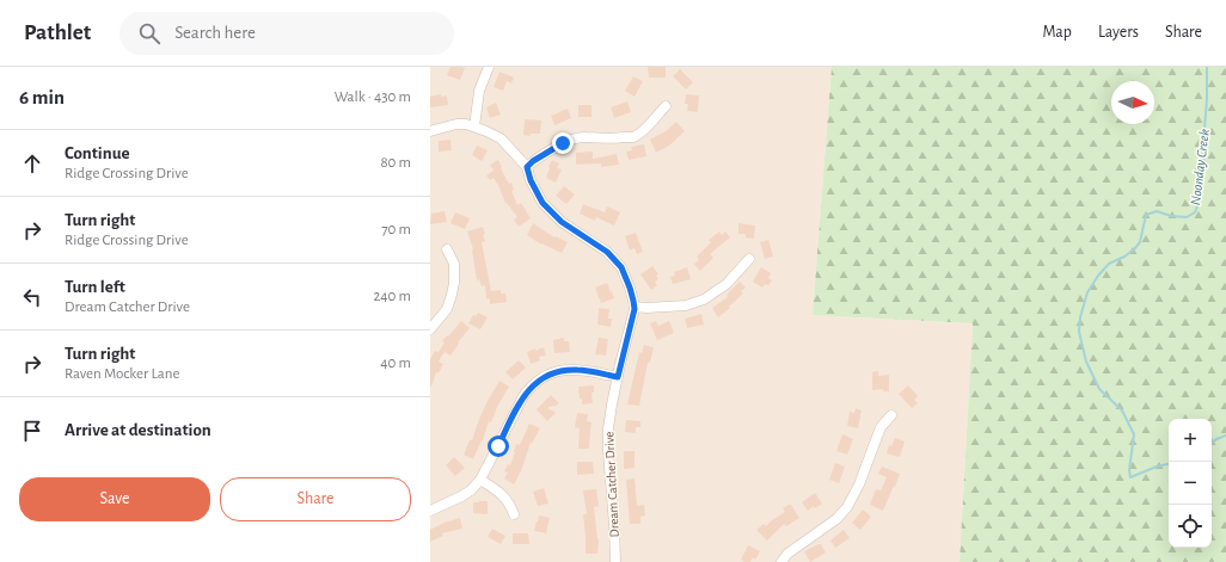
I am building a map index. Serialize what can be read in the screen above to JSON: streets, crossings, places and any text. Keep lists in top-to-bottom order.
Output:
{
  "streets": {
    "street": ["Dream Catcher Drive"]
  },
  "water": ["Noonday Creek"],
  "north": "right",
  "page": {
    "header": "Pathlet",
    "search": "Search here",
    "nav": ["Map", "Layers", "Share"],
    "heading": ["6 min", "Walk · 430 m"],
    "list": [
      ["Continue", "Ridge Crossing Drive", "80 m"],
      ["Turn right", "Ridge Crossing Drive", "70 m"],
      ["Turn left", "Dream Catcher Drive", "240 m"],
      ["Turn right", "Raven Mocker Lane", "40 m"],
      "Arrive at destination"
    ],
    "map_buttons": ["+", "−"],
    "buttons": ["Save", "Share"]
  }
}
